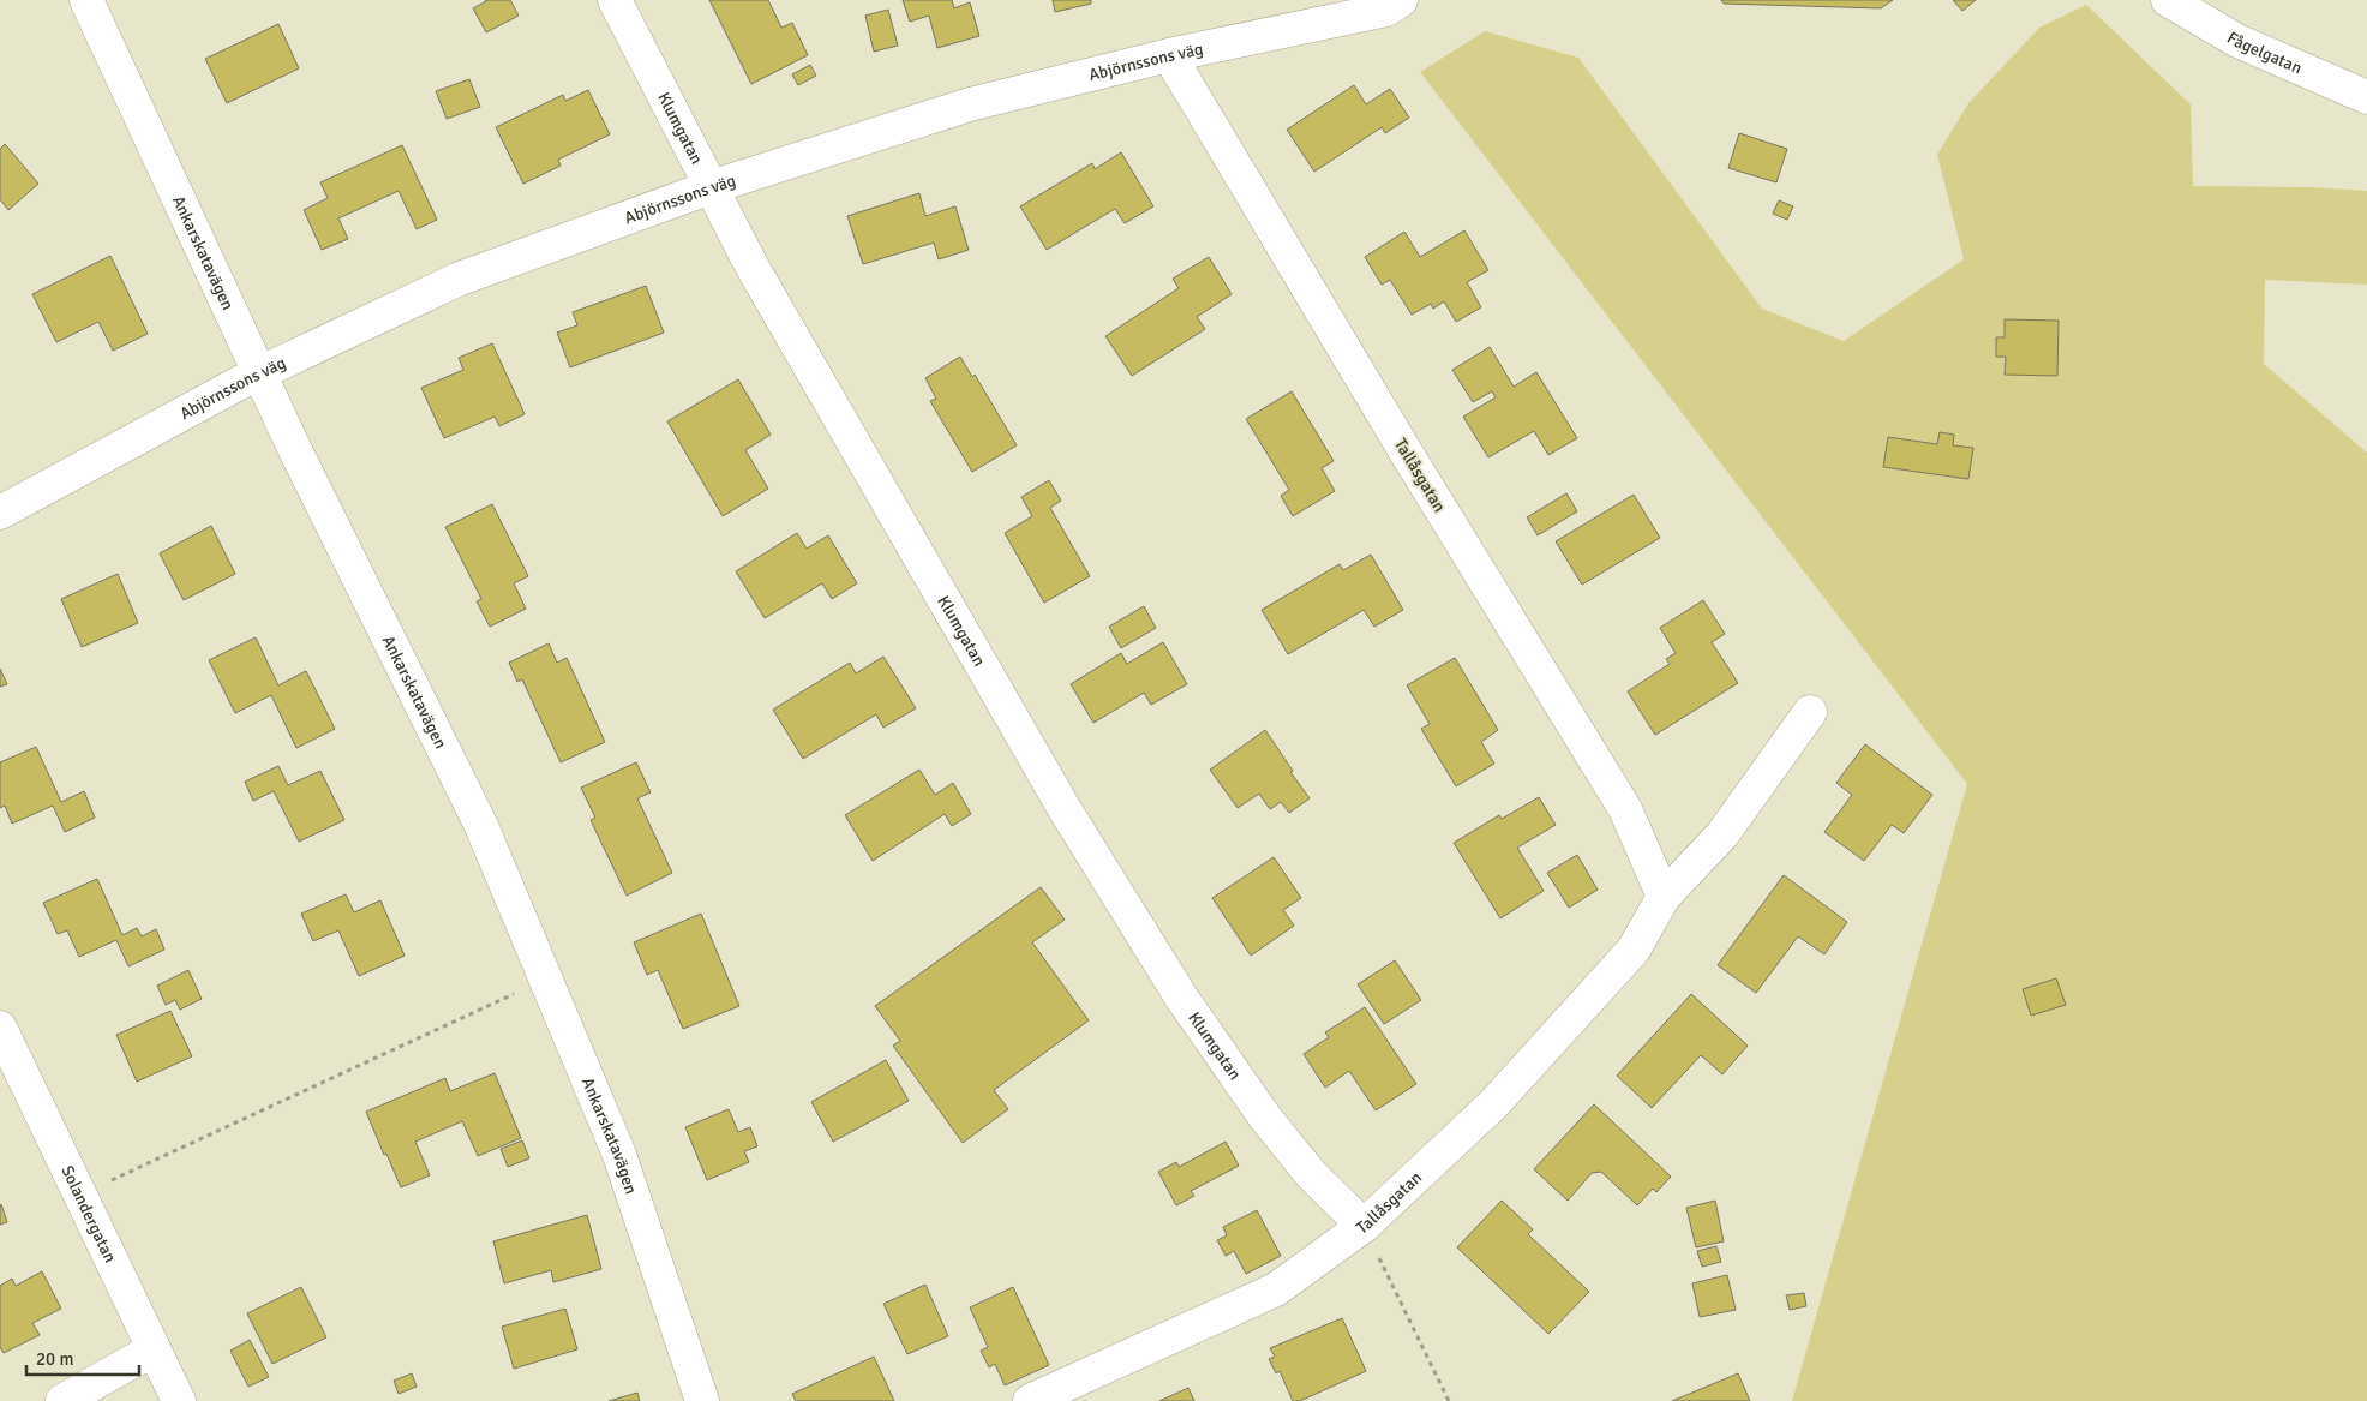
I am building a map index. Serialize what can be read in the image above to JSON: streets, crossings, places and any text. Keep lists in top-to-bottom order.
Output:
{
  "streets": {
    "street": [
      "Fågelgatan",
      "Abjörnssons väg",
      "Klumgatan",
      "Ankarskatavägen",
      "Tallåsgatan",
      "Solandergatan"
    ]
  },
  "crossings": [
    ["Abjörnssons väg", "Klumgatan"],
    ["Abjörnssons väg", "Ankarskatavägen"],
    ["Abjörnssons väg", "Tallåsgatan"],
    ["Klumgatan", "Tallåsgatan"]
  ],
  "scale_bar": "20 m"
}
